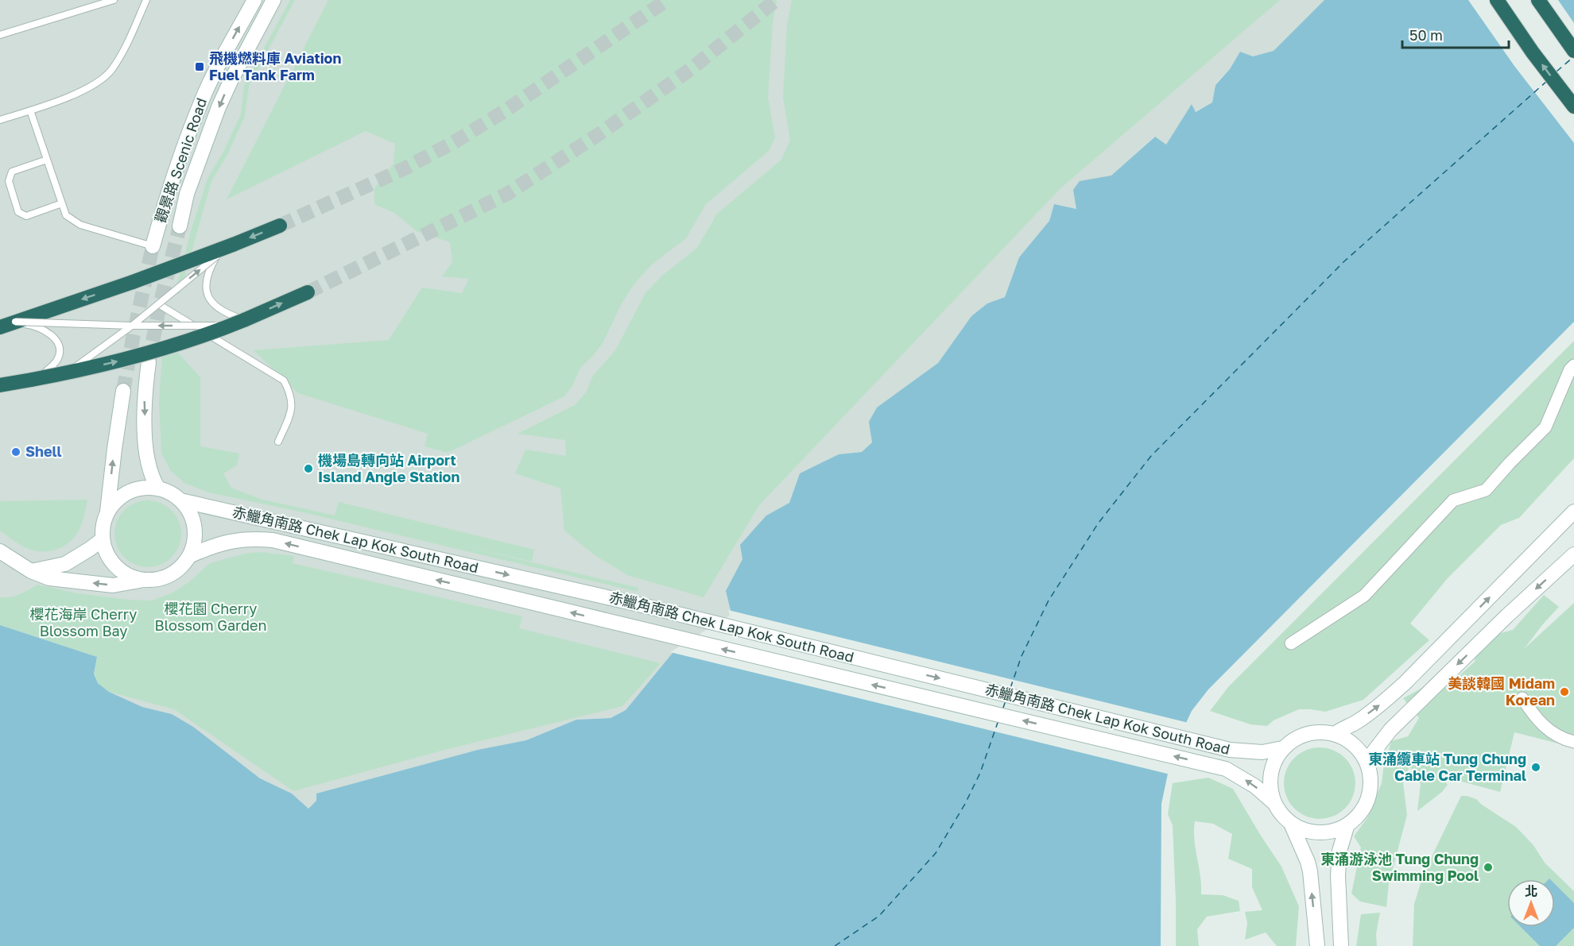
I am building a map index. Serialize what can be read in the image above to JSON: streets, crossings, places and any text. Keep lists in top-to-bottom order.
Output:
{
  "streets": {
    "main road": ["觀景路 Scenic Road", "赤鱲角南路 Chek Lap Kok South Road"]
  },
  "parks": ["櫻花園 Cherry Blossom Garden", "櫻花海岸 Cherry Blossom Bay"],
  "places": {
    "transit": ["飛機燃料庫 Aviation Fuel Tank Farm"],
    "other": [
      "Shell",
      "機場島轉向站 Airport Island Angle Station",
      "美談韓國 Midam Korean",
      "東涌纜車站 Tung Chung Cable Car Terminal",
      "東涌游泳池 Tung Chung Swimming Pool"
    ]
  },
  "scale_bar": "50 m",
  "north": "top"
}
